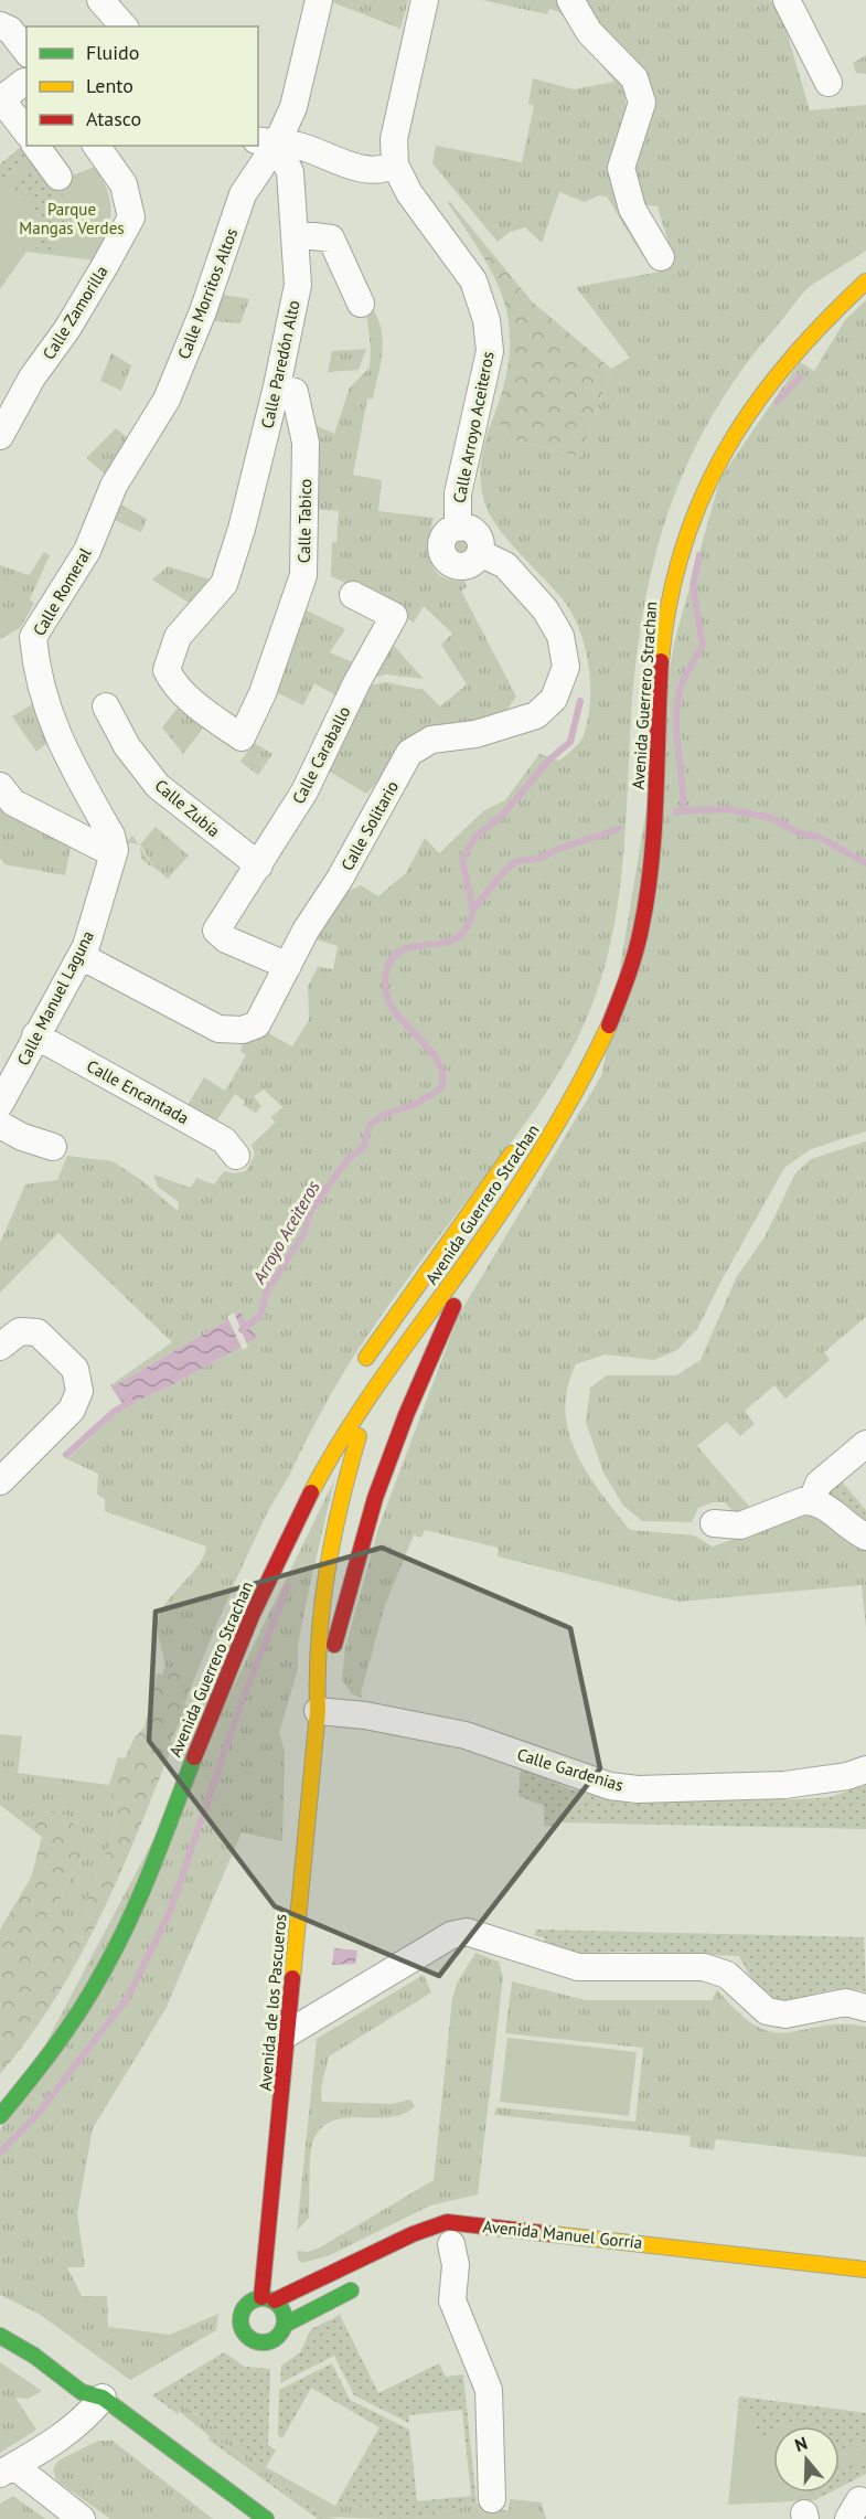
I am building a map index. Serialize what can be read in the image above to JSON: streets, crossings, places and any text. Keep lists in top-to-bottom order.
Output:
{
  "streets": {
    "main road": ["Avenida Guerrero Strachan", "Avenida de los Pascueros", "Avenida Manuel Gorría"],
    "street": [
      "Calle Morritos Altos",
      "Calle Zamorilla",
      "Calle Paredón Alto",
      "Calle Arroyo Aceiteros",
      "Calle Tabico",
      "Calle Romeral",
      "Calle Caraballo",
      "Calle Zubía",
      "Calle Solitario",
      "Calle Manuel Laguna",
      "Calle Encantada",
      "Calle Gardenias"
    ]
  },
  "crossings": [
    ["Calle Morritos Altos", "Calle Paredón Alto"],
    ["Calle Morritos Altos", "Calle Romeral"],
    ["Calle Paredón Alto", "Calle Tabico"],
    ["Calle Arroyo Aceiteros", "Calle Solitario"],
    ["Calle Romeral", "Calle Manuel Laguna"],
    ["Calle Caraballo", "Calle Zubía"],
    ["Calle Caraballo", "Calle Solitario"],
    ["Calle Solitario", "Calle Manuel Laguna"],
    ["Calle Manuel Laguna", "Calle Encantada"],
    ["Calle Gardenias", "Avenida de los Pascueros"],
    ["Avenida de los Pascueros", "Avenida Manuel Gorría"]
  ],
  "water": ["Arroyo Aceiteros"],
  "parks": ["Parque Mangas Verdes"],
  "legend": ["Fluido", "Lento", "Atasco"],
  "north": "top"
}
